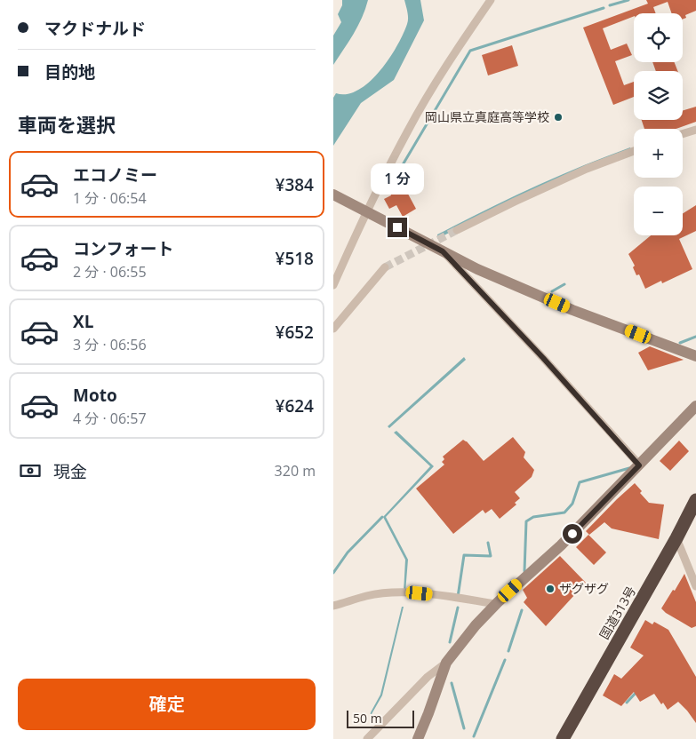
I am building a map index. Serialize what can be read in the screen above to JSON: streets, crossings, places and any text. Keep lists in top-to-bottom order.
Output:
{
  "streets": {
    "highway": ["国道313号"]
  },
  "places": ["岡山県立真庭高等学校", "ザグザグ"],
  "scale_bar": "50 m",
  "page": {
    "banner": ["マクドナルド", "目的地"],
    "map_buttons": ["+", "−"],
    "heading": "車両を選択",
    "list": [
      {
        "name": "エコノミー",
        "note": "1 分 · 06:54",
        "value": "¥384"
      },
      {
        "name": "コンフォート",
        "note": "2 分 · 06:55",
        "value": "¥518"
      },
      {
        "name": "XL",
        "note": "3 分 · 06:56",
        "value": "¥652"
      },
      {
        "name": "Moto",
        "note": "4 分 · 06:57",
        "value": "¥624"
      }
    ],
    "bubble": "1 分",
    "pay": ["現金", "320 m"],
    "buttons": "確定",
    "scale": "50 m"
  }
}
